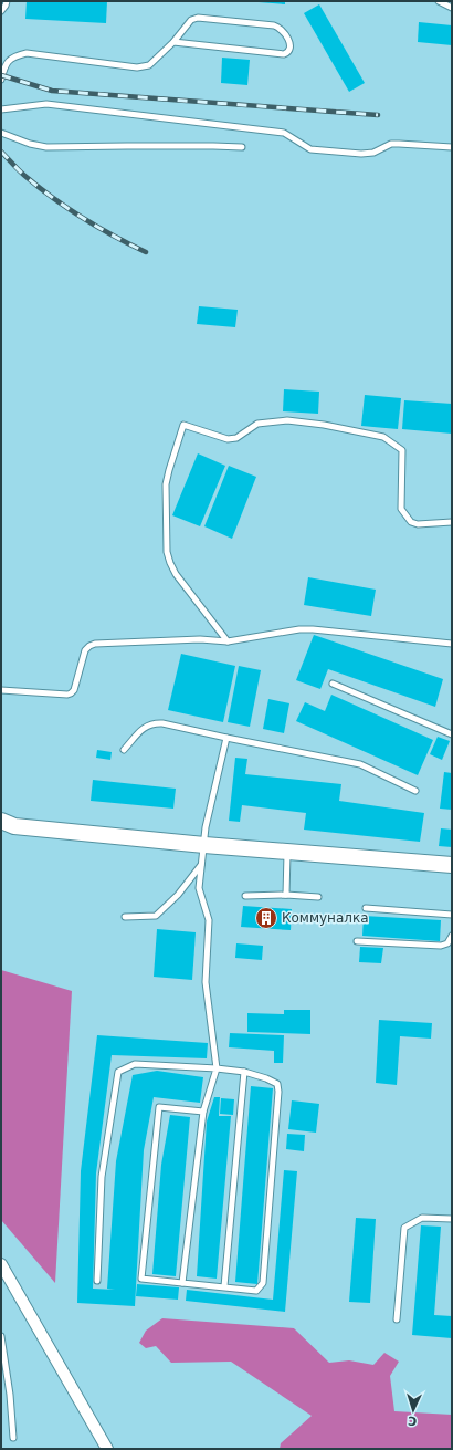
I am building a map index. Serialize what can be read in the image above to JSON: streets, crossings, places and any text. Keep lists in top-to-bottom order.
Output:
{
  "places": {
    "building": ["Коммуналка"]
  },
  "north": "bottom"
}
